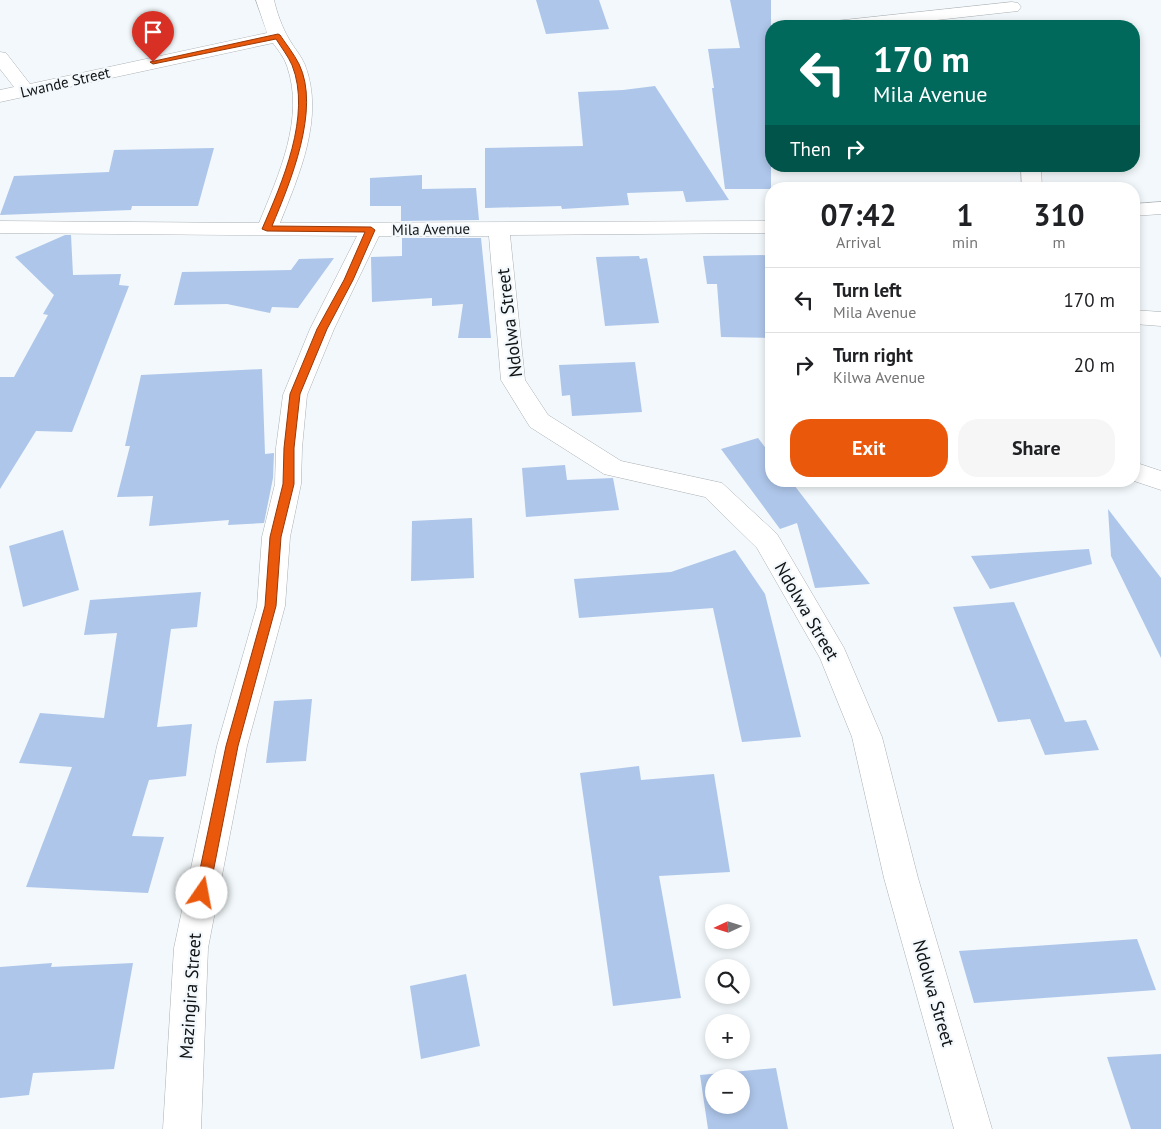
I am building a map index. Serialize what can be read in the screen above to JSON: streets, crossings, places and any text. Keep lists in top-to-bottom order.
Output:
{
  "streets": {
    "street": [
      "Lwande Street",
      "Mila Avenue",
      "Ndolwa Street",
      "Mazingira Street"
    ]
  },
  "crossings": [
    ["Mila Avenue", "Ndolwa Street"],
    ["Mila Avenue", "Mazingira Street"]
  ],
  "north": "left",
  "page": {
    "turn": ["170 m", "Mila Avenue"],
    "then": "Then",
    "eta": [
      "07:42",
      "Arrival",
      "1",
      "min",
      "310",
      "m"
    ],
    "list": [
      {
        "name": "Turn left",
        "note": "Mila Avenue",
        "value": "170 m"
      },
      {
        "name": "Turn right",
        "note": "Kilwa Avenue",
        "value": "20 m"
      }
    ],
    "buttons": ["Exit", "Share"],
    "map_buttons": ["+", "−"]
  }
}
